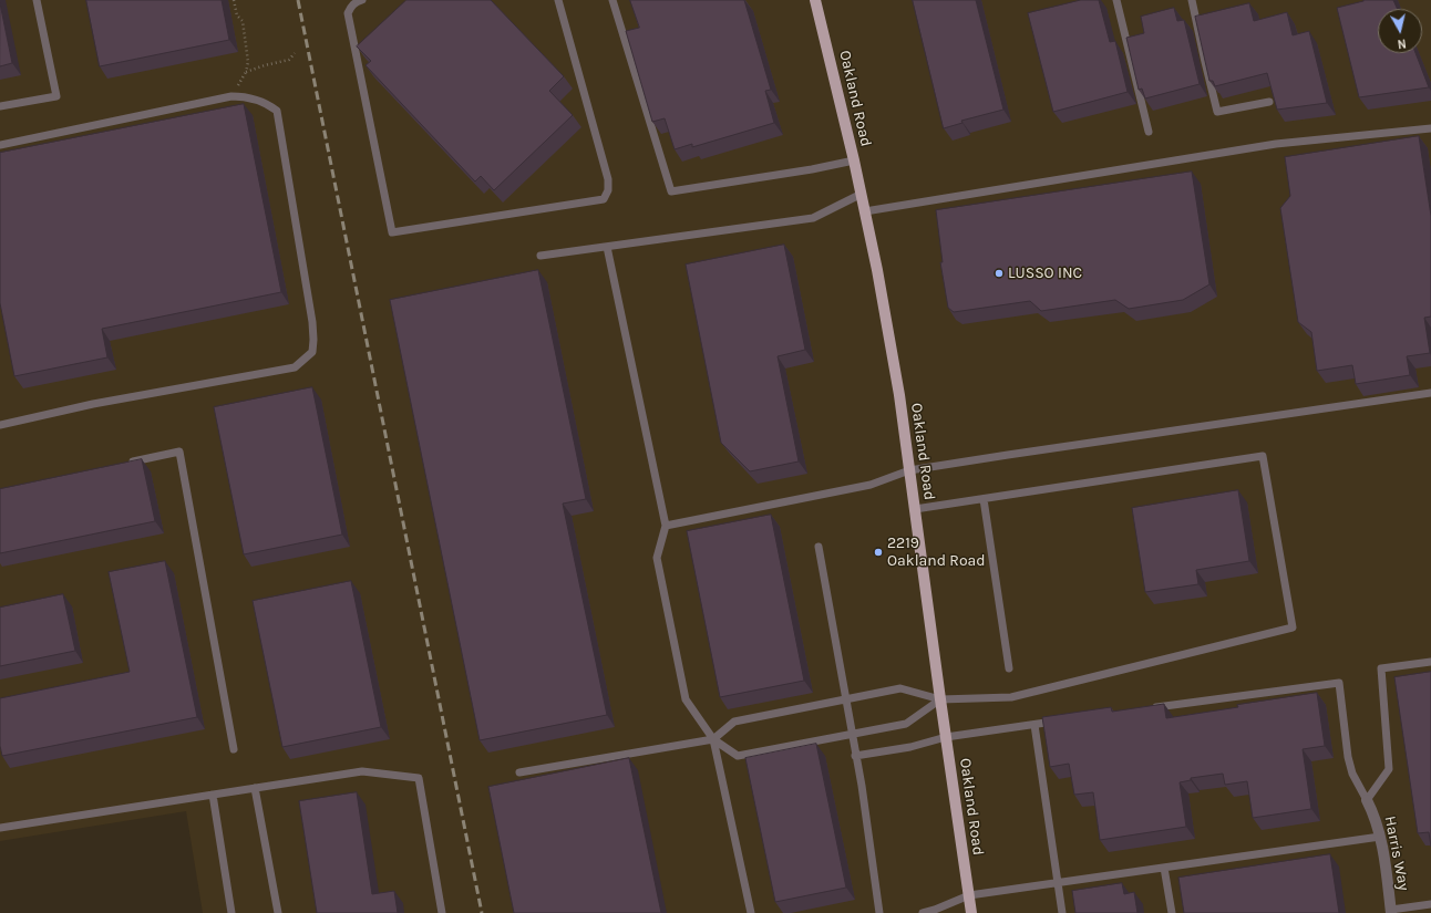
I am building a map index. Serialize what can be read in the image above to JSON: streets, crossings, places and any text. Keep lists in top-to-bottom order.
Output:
{
  "streets": {
    "main road": ["Oakland Road"],
    "street": ["Harris Way"]
  },
  "places": ["LUSSO INC", "2219 Oakland Road"],
  "north": "bottom"
}
